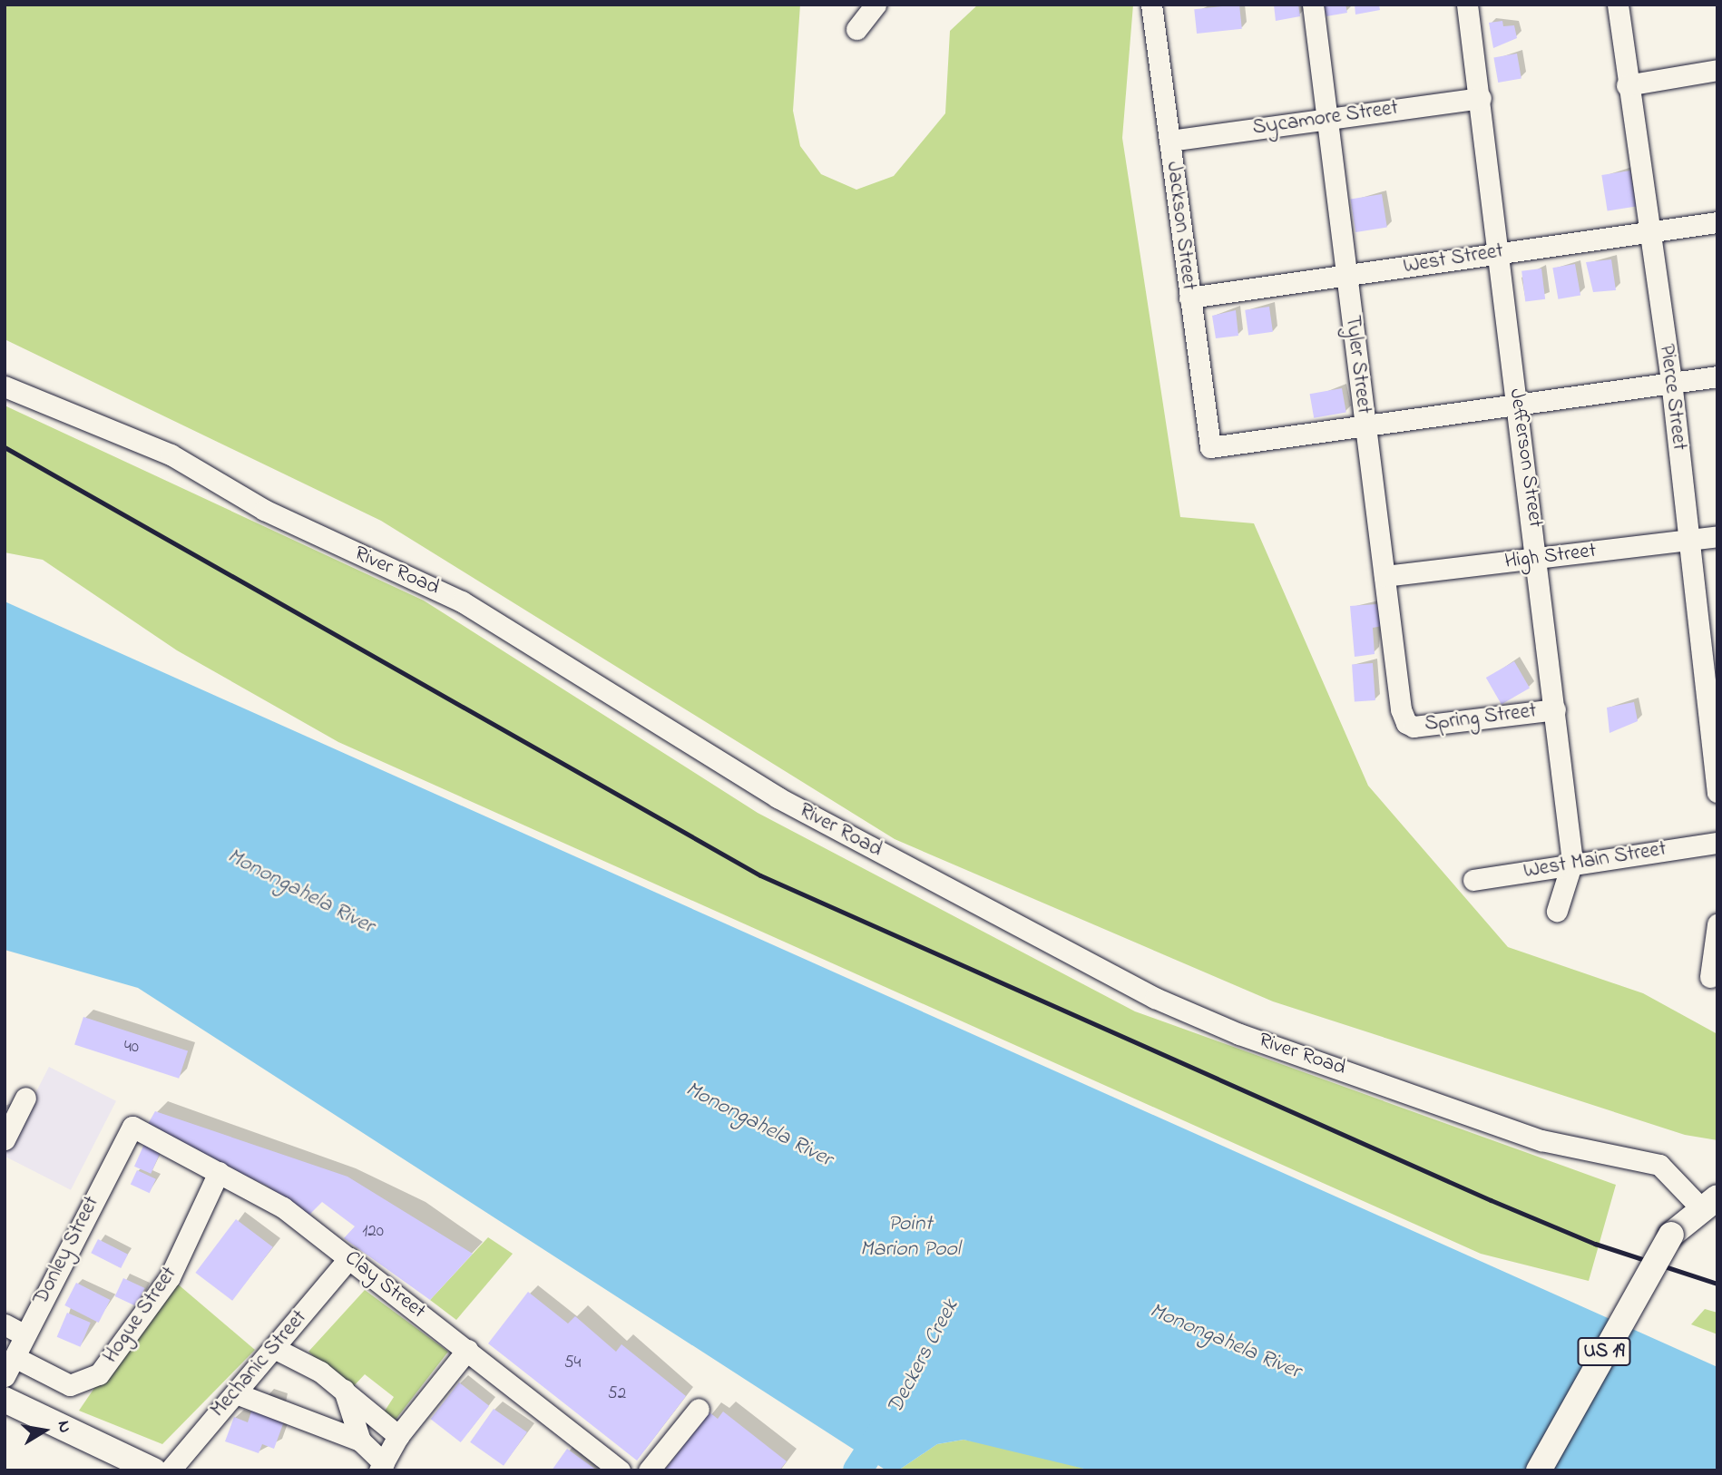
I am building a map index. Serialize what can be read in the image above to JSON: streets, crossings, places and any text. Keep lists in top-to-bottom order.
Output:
{
  "streets": {
    "main road": ["US 19"],
    "street": [
      "Sycamore Street",
      "Jackson Street",
      "West Street",
      "Tyler Street",
      "Pierce Street",
      "Jefferson Street",
      "High Street",
      "River Road",
      "Spring Street",
      "West Main Street",
      "Donley Street",
      "Clay Street",
      "Hogue Street",
      "Mechanic Street"
    ]
  },
  "crossings": [
    ["Sycamore Street", "Jackson Street"],
    ["Sycamore Street", "Tyler Street"],
    ["Sycamore Street", "Jefferson Street"],
    ["Jackson Street", "West Street"],
    ["Jackson Street", "Tyler Street"],
    ["West Street", "Tyler Street"],
    ["West Street", "Pierce Street"],
    ["West Street", "Jefferson Street"],
    ["Tyler Street", "High Street"],
    ["Tyler Street", "Spring Street"],
    ["Pierce Street", "High Street"],
    ["Jefferson Street", "High Street"],
    ["Jefferson Street", "Spring Street"],
    ["Jefferson Street", "West Main Street"],
    ["River Road", "US 19"],
    ["Donley Street", "Clay Street"],
    ["Donley Street", "Hogue Street"],
    ["Clay Street", "Hogue Street"],
    ["Clay Street", "Mechanic Street"]
  ],
  "water": ["Monongahela River", "Point Marion Pool", "Deckers Creek"],
  "house_numbers": [
    "40",
    "120",
    "54",
    "52"
  ],
  "north": "right"
}
